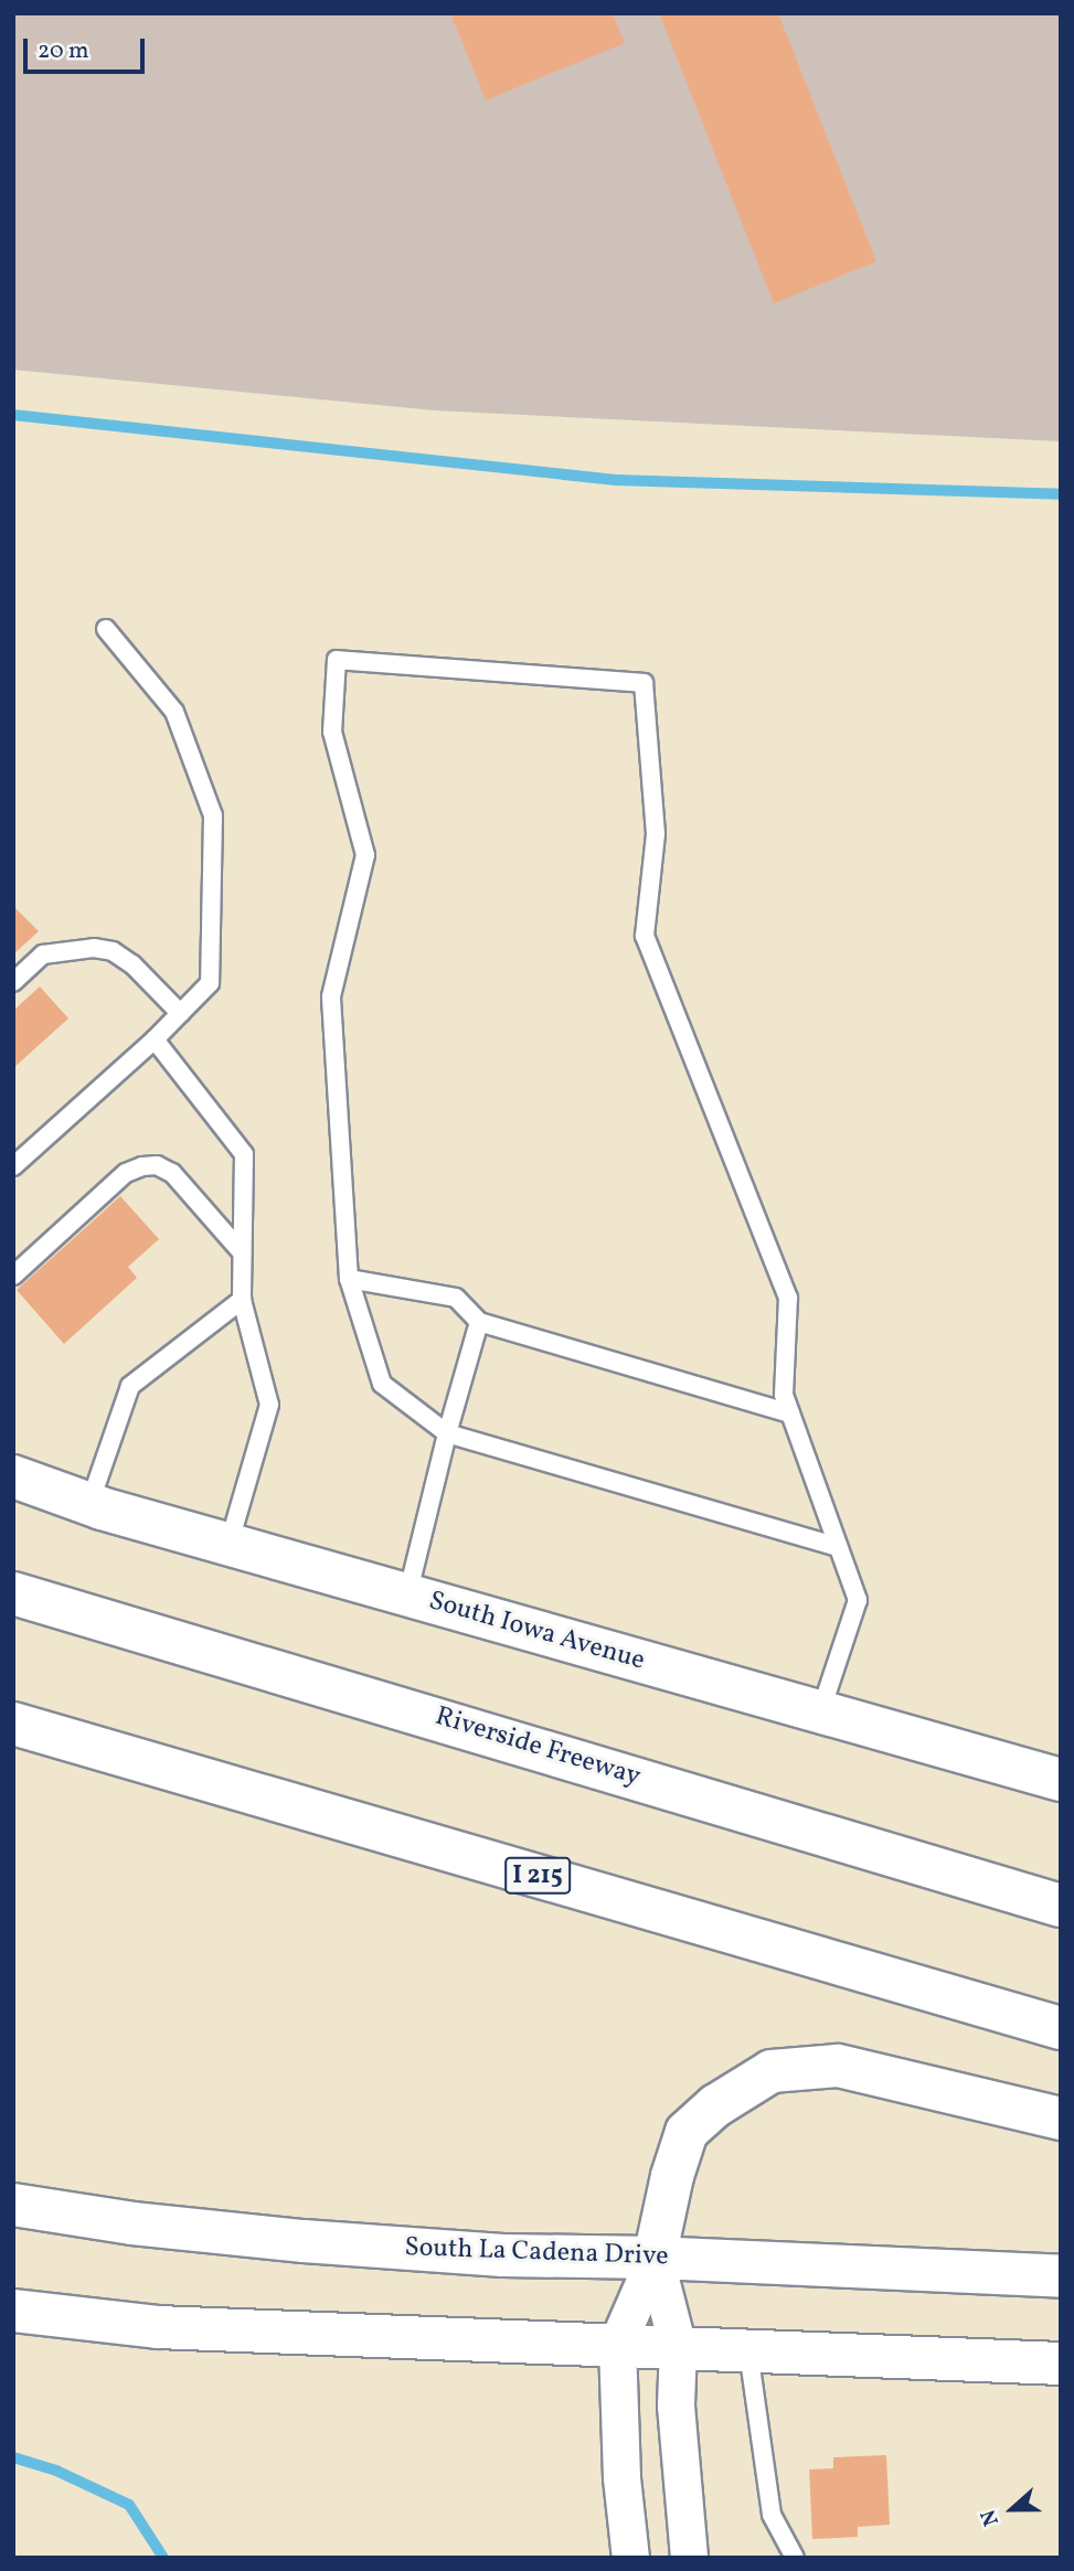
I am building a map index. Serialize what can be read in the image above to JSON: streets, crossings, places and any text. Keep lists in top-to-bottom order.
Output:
{
  "streets": {
    "main road": [
      "South Iowa Avenue",
      "Riverside Freeway",
      "I 215",
      "South La Cadena Drive"
    ]
  },
  "scale_bar": "20 m",
  "north": "left"
}
